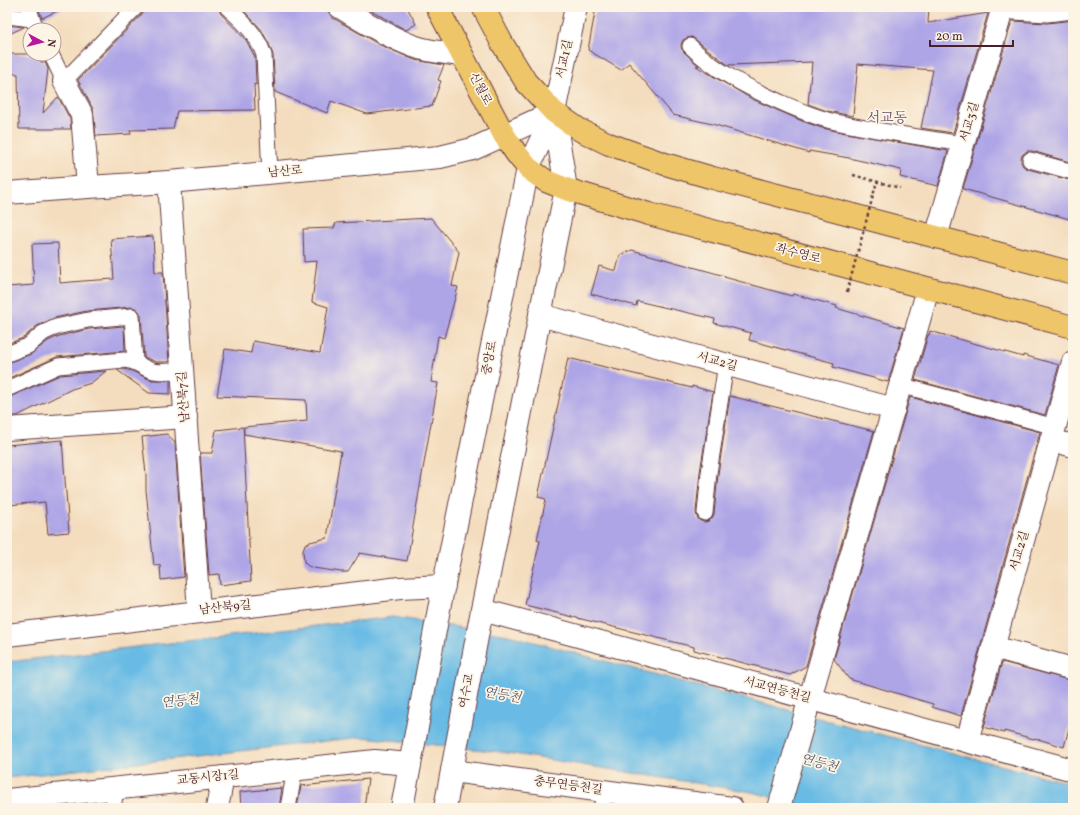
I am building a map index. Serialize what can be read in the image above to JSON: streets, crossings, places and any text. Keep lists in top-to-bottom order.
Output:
{
  "streets": {
    "main road": ["신월로", "좌수영로"],
    "street": [
      "서교1길",
      "서교3길",
      "남산로",
      "중앙로",
      "서교2길",
      "남산북7길",
      "남산북9길",
      "서교연등천길",
      "여수교",
      "교동시장1길",
      "충무연등천길"
    ]
  },
  "crossings": [
    ["서교1길", "남산로"],
    ["서교1길", "중앙로"],
    ["신월로", "남산로"],
    ["신월로", "좌수영로"],
    ["신월로", "중앙로"],
    ["남산로", "중앙로"],
    ["남산로", "남산북7길"],
    ["좌수영로", "중앙로"],
    ["좌수영로", "여수교"],
    ["중앙로", "남산북9길"],
    ["중앙로", "교동시장1길"],
    ["서교2길", "서교연등천길"],
    ["서교2길", "여수교"],
    ["남산북7길", "남산북9길"],
    ["서교연등천길", "여수교"],
    ["여수교", "충무연등천길"]
  ],
  "districts": ["서교동"],
  "water": ["연등천"],
  "scale_bar": "20 m",
  "north": "right"
}
